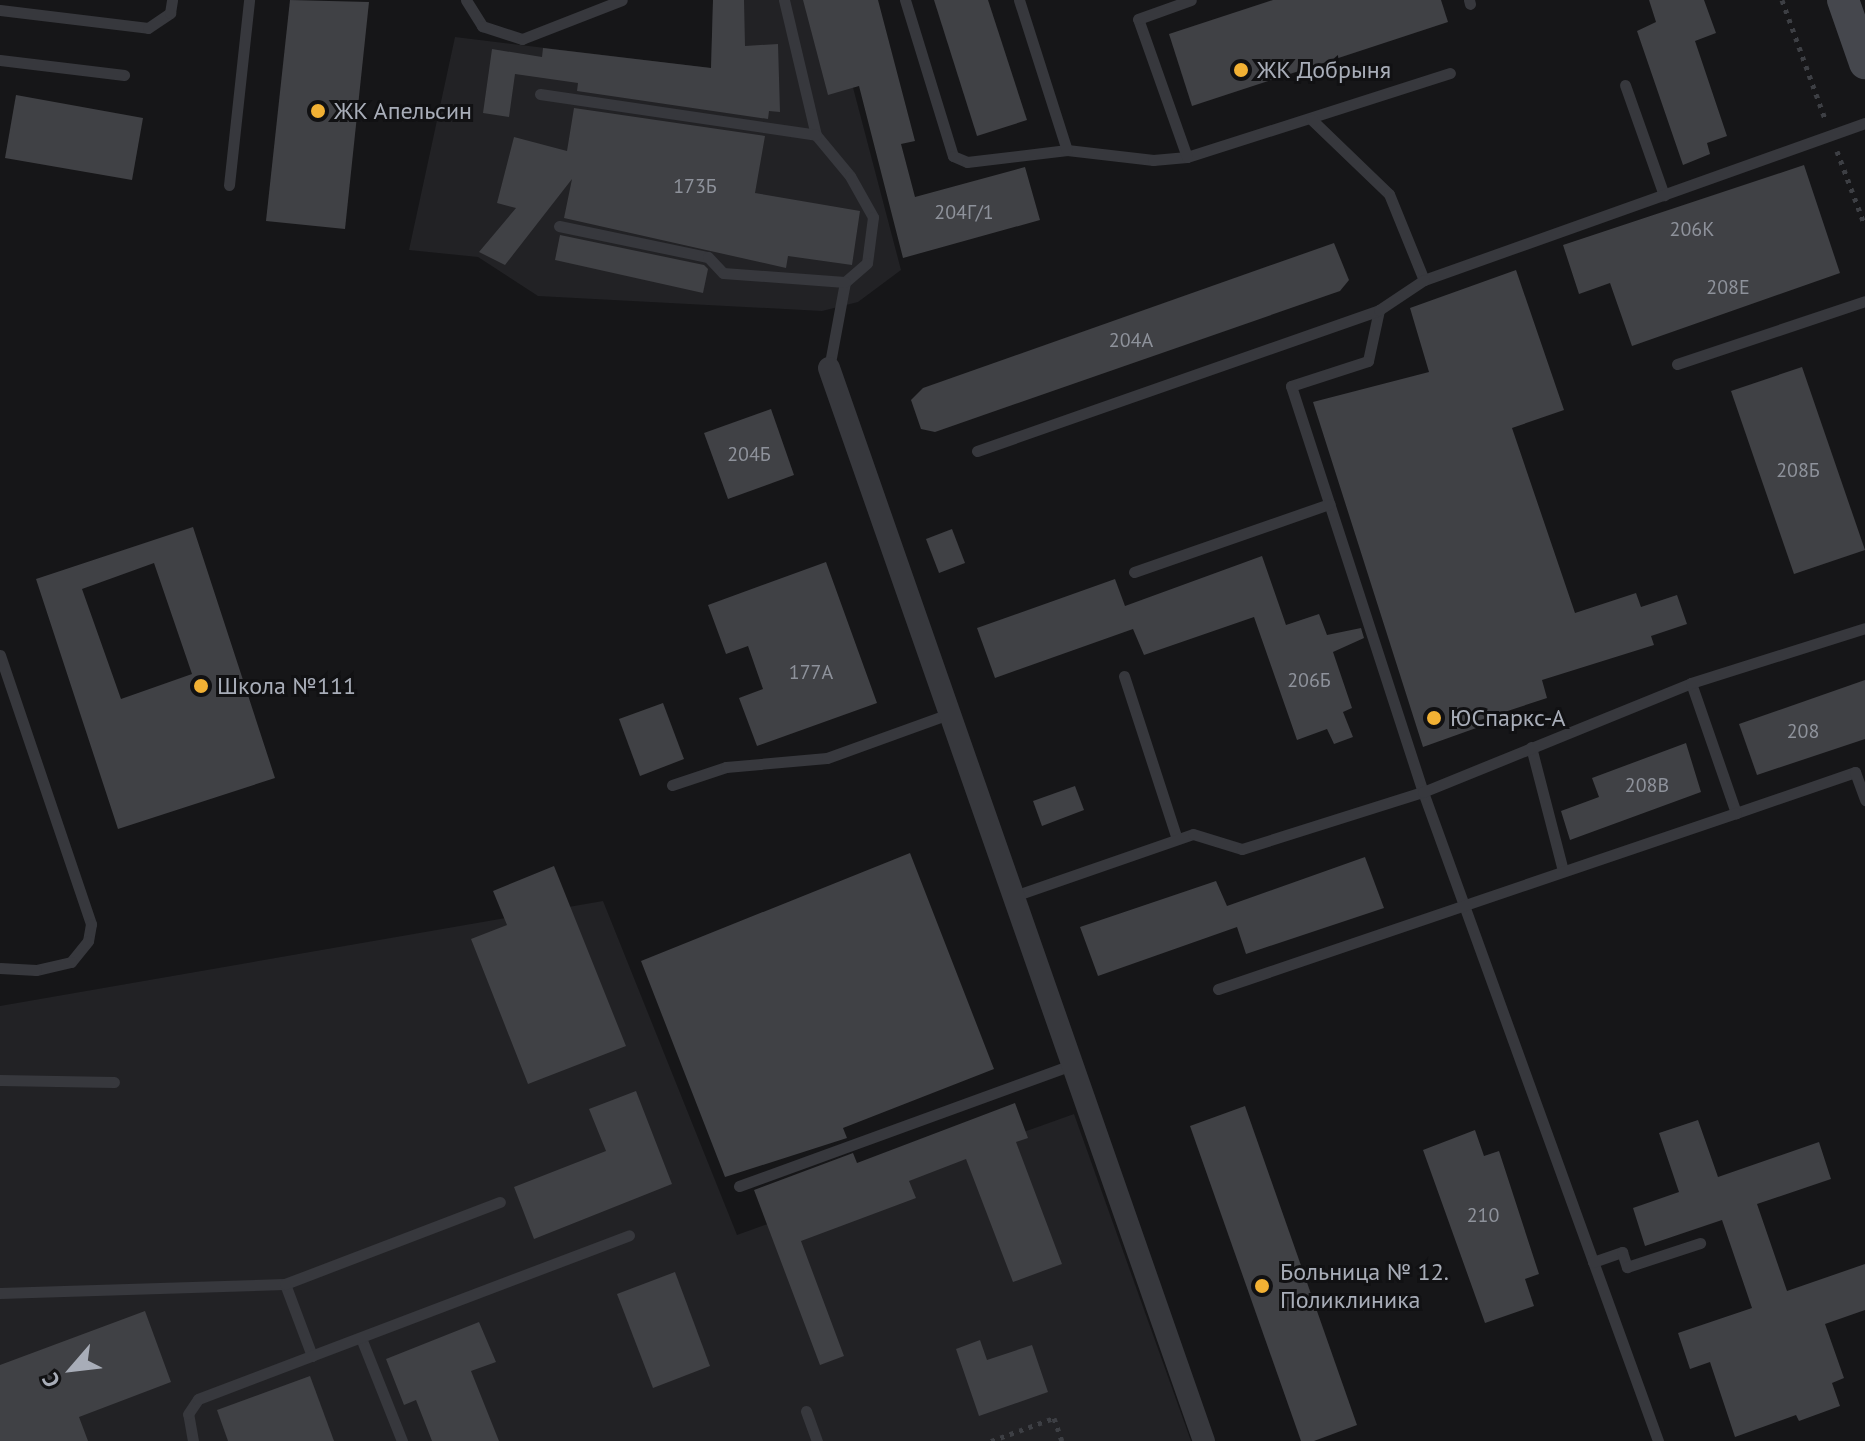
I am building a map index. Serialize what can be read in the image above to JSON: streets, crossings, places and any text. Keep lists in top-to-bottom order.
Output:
{
  "places": [
    "ЖК Добрыня",
    "ЖК Апельсин",
    "Школа №111",
    "ЮСпаркс-А",
    "Больница № 12. Поликлиника"
  ],
  "house_numbers": [
    "173Б",
    "204Г/1",
    "206К",
    "208Е",
    "204А",
    "204Б",
    "208Б",
    "177А",
    "206Б",
    "208",
    "208В",
    "210"
  ],
  "north": "bottom left"
}
